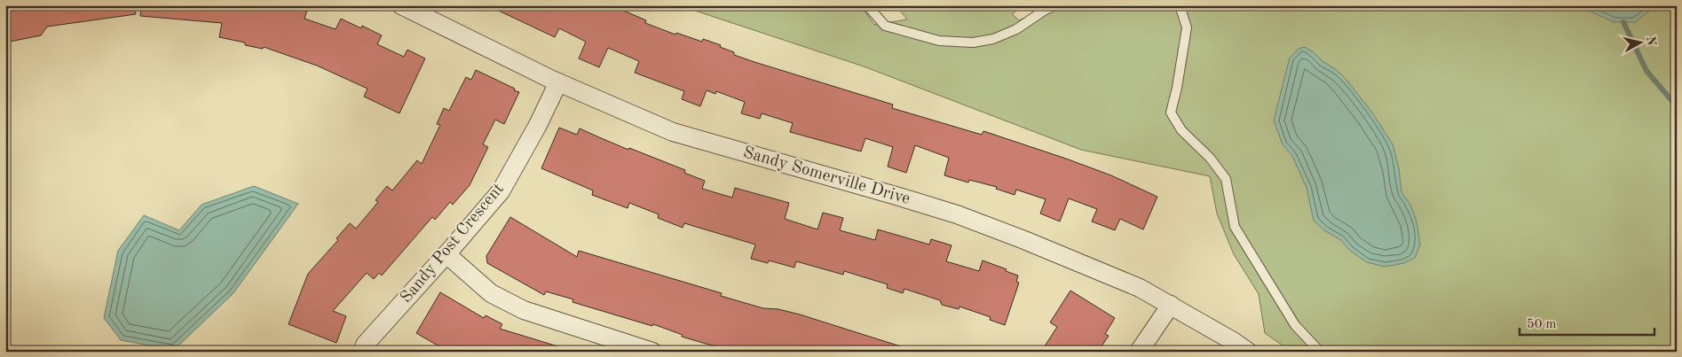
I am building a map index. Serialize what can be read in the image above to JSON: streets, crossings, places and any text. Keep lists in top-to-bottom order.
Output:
{
  "streets": {
    "street": ["Sandy Somerville Drive", "Sandy Post Crescent"]
  },
  "crossings": [
    ["Sandy Somerville Drive", "Sandy Post Crescent"]
  ],
  "scale_bar": "50 m",
  "north": "right"
}
